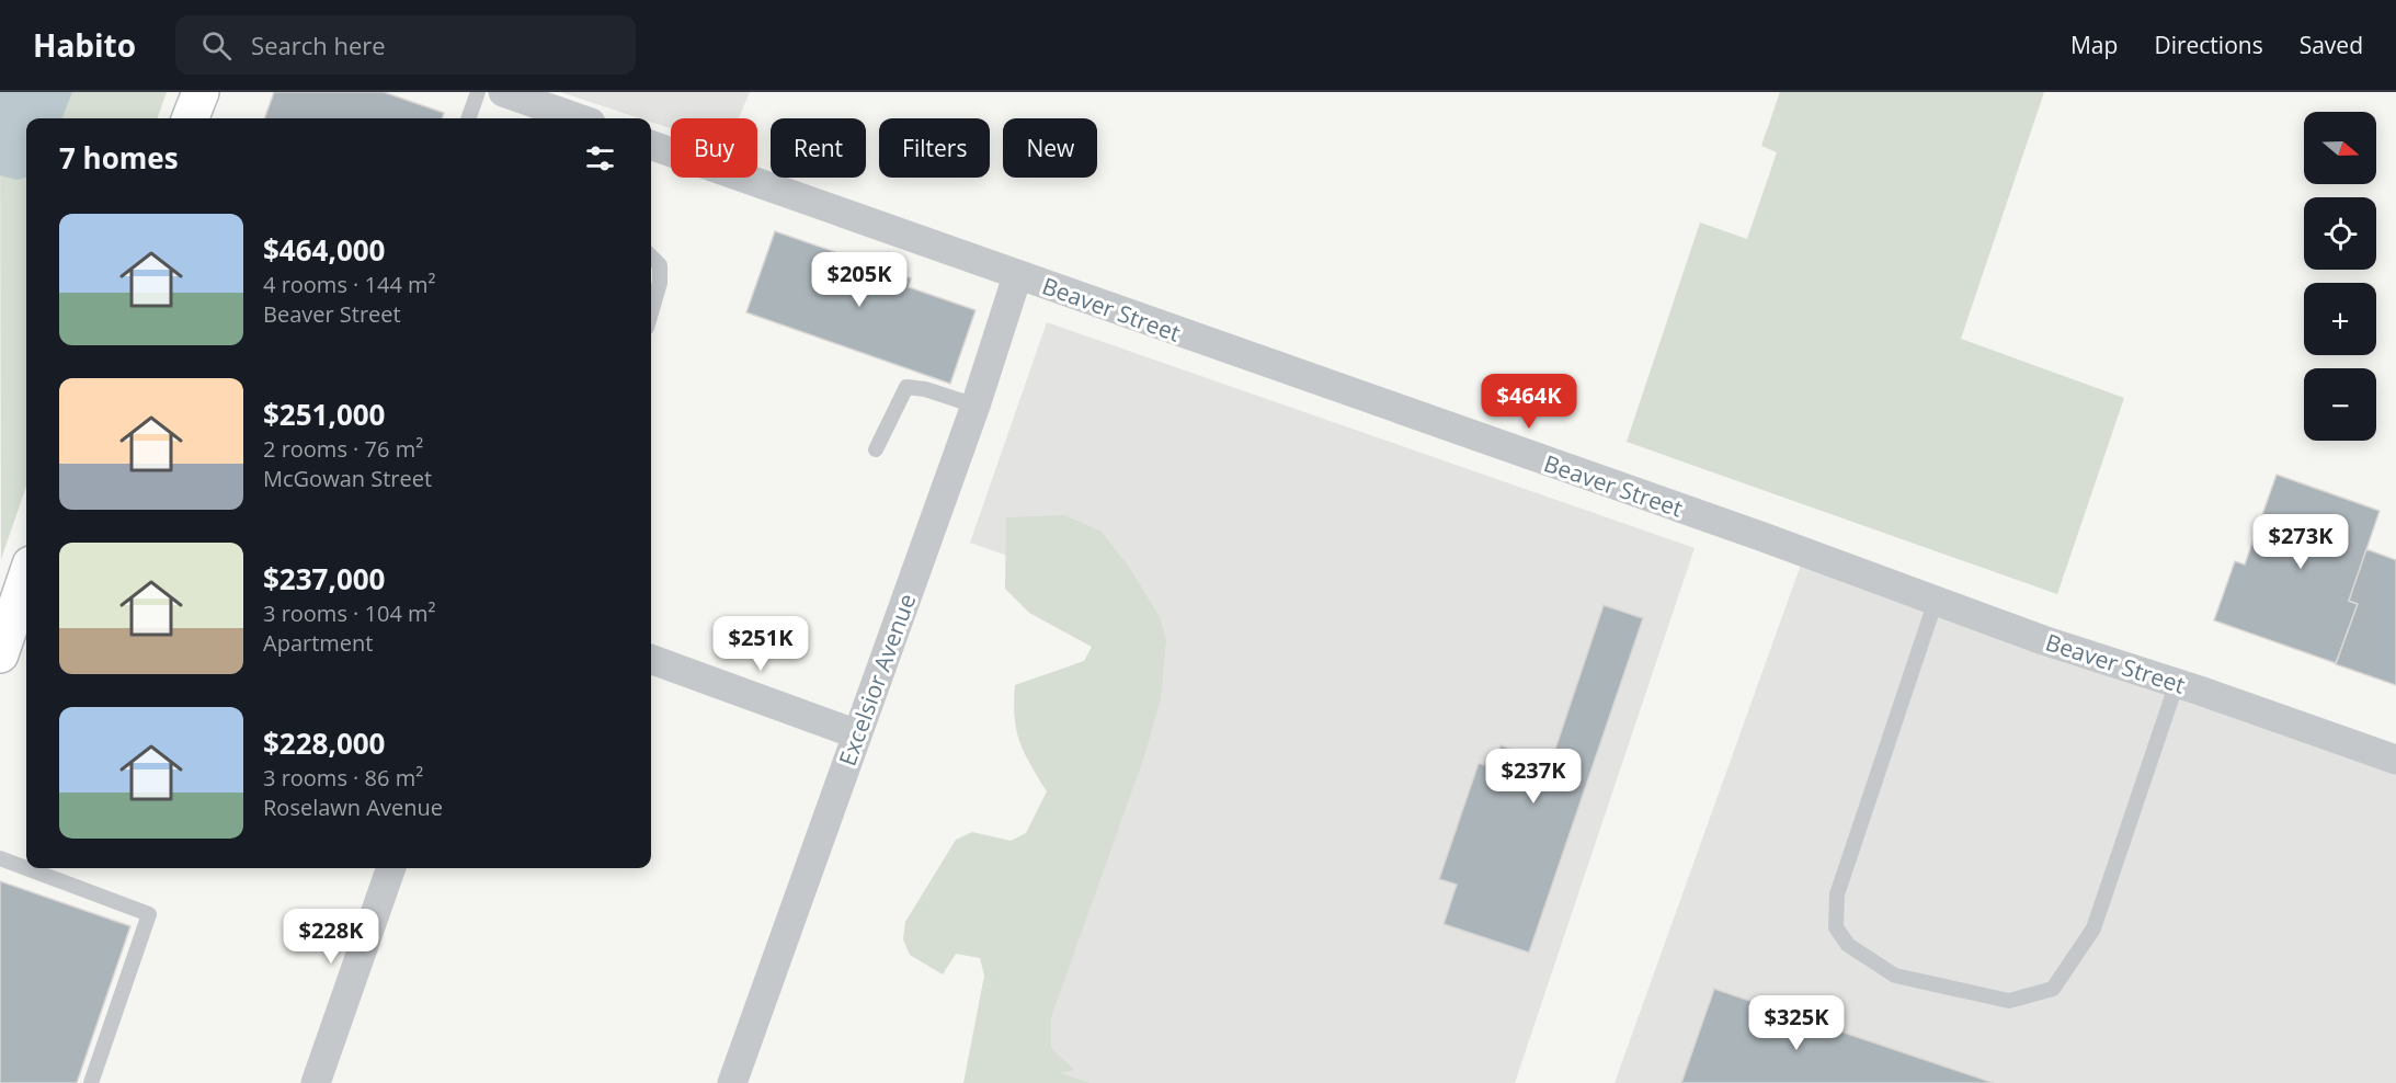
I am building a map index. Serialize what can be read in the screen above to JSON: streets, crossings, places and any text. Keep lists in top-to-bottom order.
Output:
{
  "streets": {
    "street": ["Beaver Street", "Excelsior Avenue"]
  },
  "crossings": [
    ["Beaver Street", "Excelsior Avenue"]
  ],
  "north": "right",
  "page": {
    "header": "Habito",
    "search": "Search here",
    "nav": ["Map", "Directions", "Saved"],
    "map_buttons": ["+", "−"],
    "chip": [
      "Buy",
      "Rent",
      "Filters",
      "New"
    ],
    "heading": "7 homes",
    "list": [
      {
        "name": "$464,000",
        "note": "4 rooms · 144 m² · Beaver Street"
      },
      {
        "name": "$251,000",
        "note": "2 rooms · 76 m² · McGowan Street"
      },
      {
        "name": "$237,000",
        "note": "3 rooms · 104 m² · Apartment"
      },
      {
        "name": "$228,000",
        "note": "3 rooms · 86 m² · Roselawn Avenue"
      }
    ],
    "price": [
      "$205K",
      "$464K",
      "$273K",
      "$251K",
      "$237K",
      "$228K",
      "$325K"
    ]
  }
}
